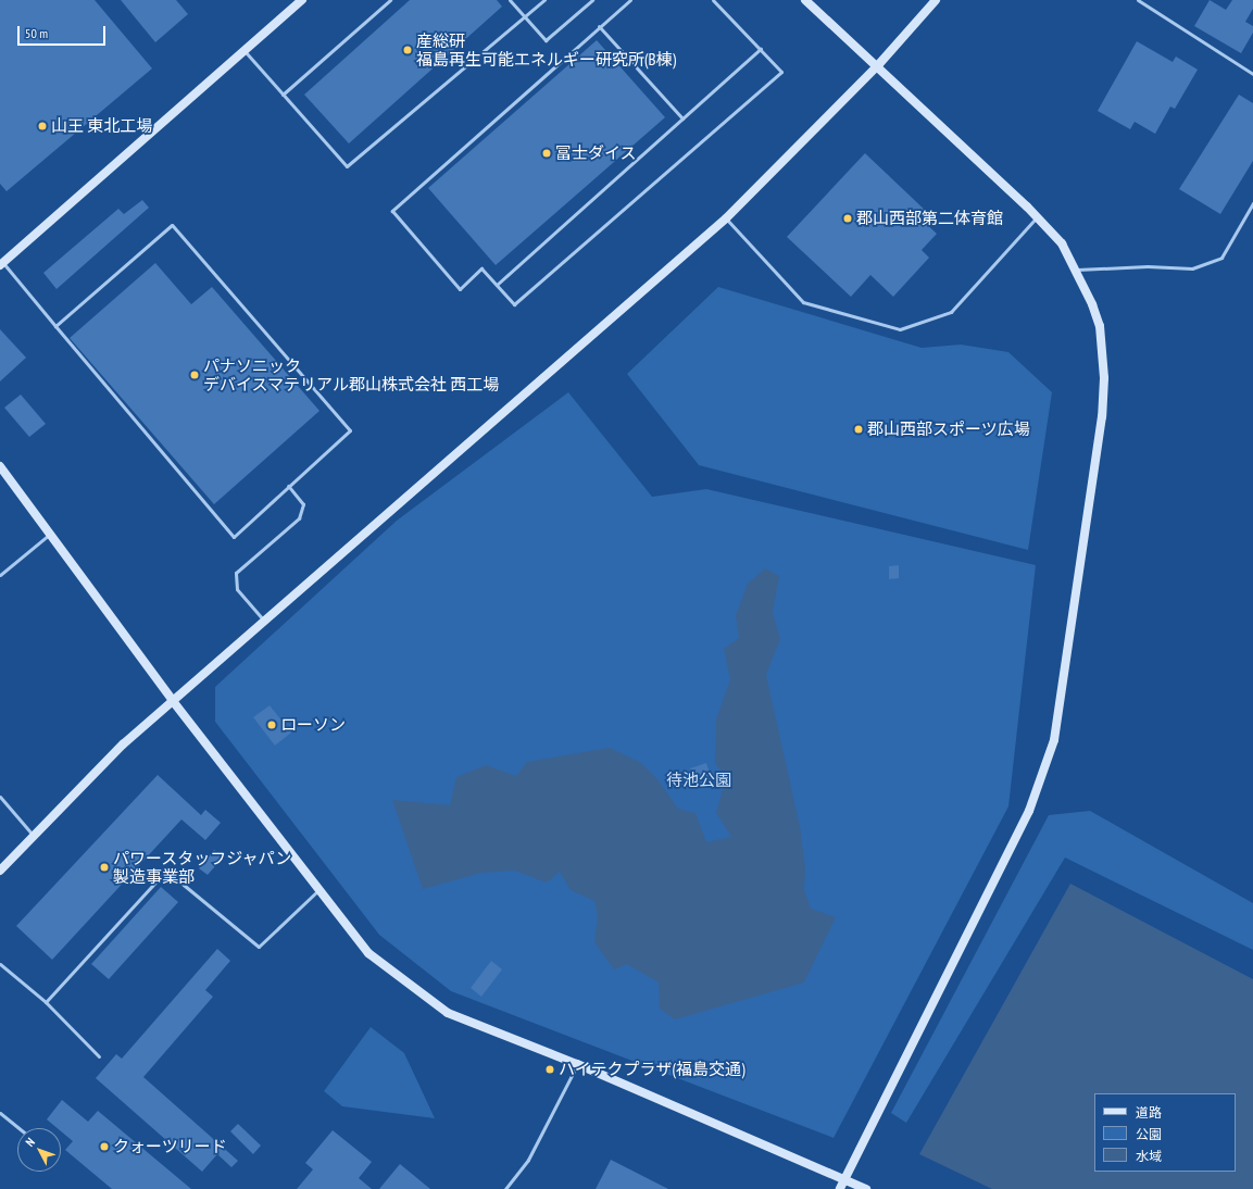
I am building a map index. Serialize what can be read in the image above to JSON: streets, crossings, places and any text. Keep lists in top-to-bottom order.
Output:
{
  "parks": ["待池公園"],
  "places": [
    "産総研 福島再生可能エネルギー研究所(B棟)",
    "山王 東北工場",
    "冨士ダイス",
    "郡山西部第二体育館",
    "パナソニック デバイスマテリアル郡山株式会社 西工場",
    "郡山西部スポーツ広場",
    "ローソン",
    "パワースタッフジャパン 製造事業部",
    "ハイテクプラザ(福島交通)",
    "クォーツリード"
  ],
  "legend": ["道路", "公園", "水域"],
  "scale_bar": "50 m",
  "north": "top left"
}
